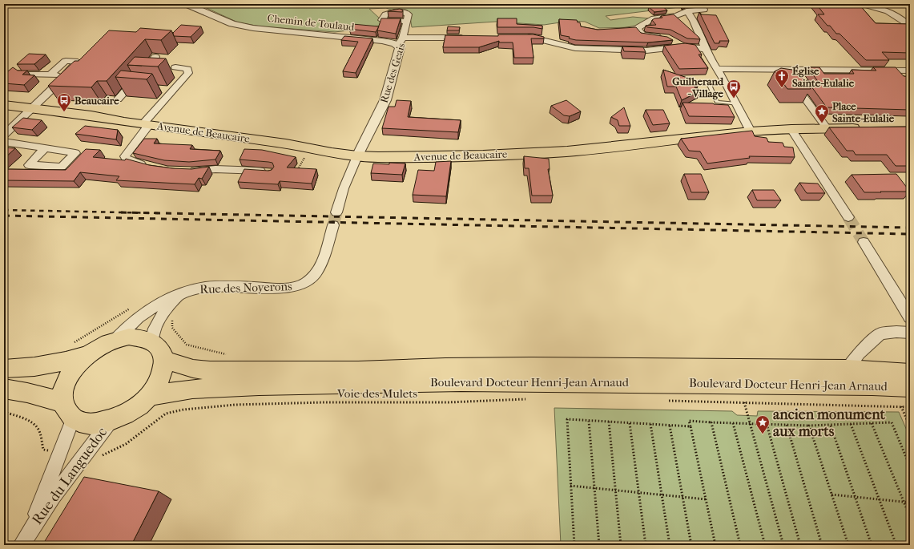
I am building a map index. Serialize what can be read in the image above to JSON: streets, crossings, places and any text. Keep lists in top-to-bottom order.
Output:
{
  "streets": {
    "main road": ["Avenue de Beaucaire", "Boulevard Docteur Henri-Jean Arnaud"],
    "street": [
      "Chemin de Toulaud",
      "Rue des Geais",
      "Rue des Noyerons",
      "Rue du Languedoc"
    ],
    "path": ["Voie des Mulets"]
  },
  "crossings": [
    ["Chemin de Toulaud", "Rue des Geais"],
    ["Rue des Geais", "Avenue de Beaucaire"],
    ["Rue des Noyerons", "Boulevard Docteur Henri-Jean Arnaud"],
    ["Rue des Noyerons", "Rue du Languedoc"],
    ["Boulevard Docteur Henri-Jean Arnaud", "Rue du Languedoc"]
  ],
  "places": {
    "church": ["Église Sainte-Eulalie"],
    "bus stop": ["Guilherand - Village", "Beaucaire"],
    "place": ["Place Sainte-Eulalie", "ancien monument aux morts"]
  }
}
